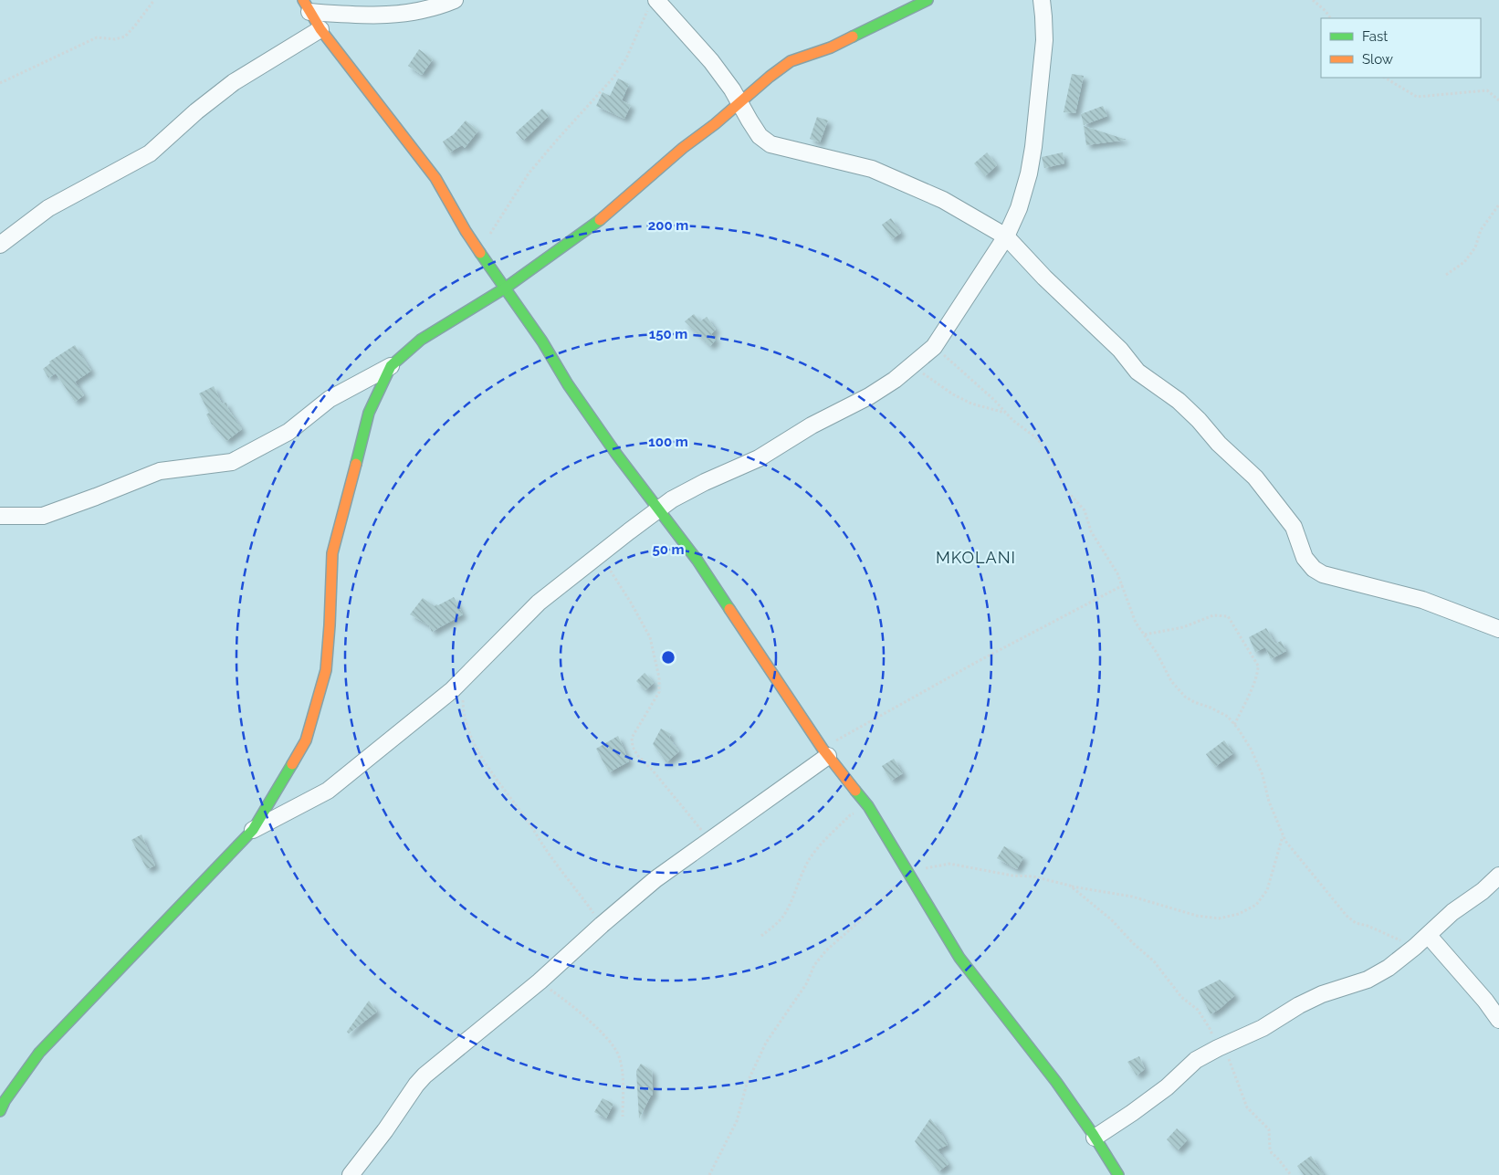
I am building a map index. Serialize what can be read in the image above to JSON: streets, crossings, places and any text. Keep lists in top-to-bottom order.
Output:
{
  "districts": ["MKOLANI"],
  "legend": ["Fast", "Slow"],
  "rings": [
    "200 m",
    "150 m",
    "100 m",
    "50 m"
  ]
}
